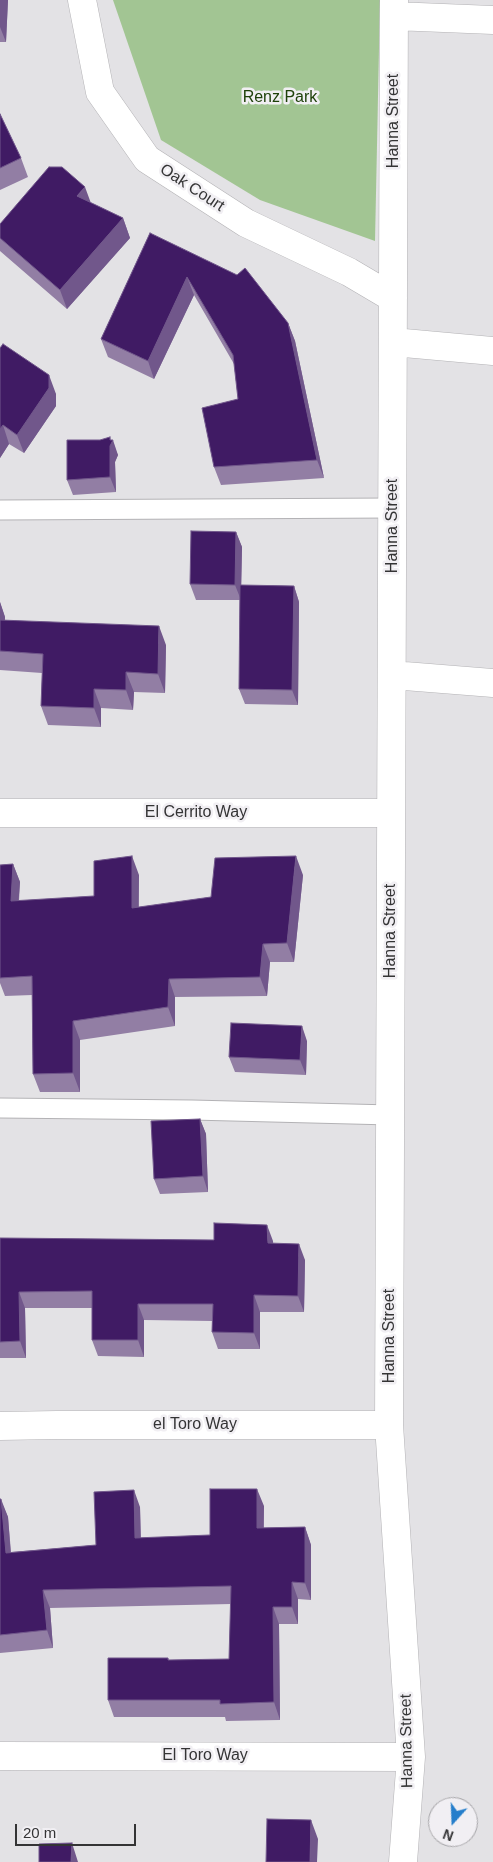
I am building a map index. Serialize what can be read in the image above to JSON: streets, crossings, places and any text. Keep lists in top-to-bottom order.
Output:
{
  "streets": {
    "street": [
      "Hanna Street",
      "Oak Court",
      "El Cerrito Way",
      "el Toro Way",
      "El Toro Way"
    ]
  },
  "crossings": [
    ["Hanna Street", "Oak Court"],
    ["Hanna Street", "El Cerrito Way"],
    ["Hanna Street", "el Toro Way"],
    ["Hanna Street", "El Toro Way"]
  ],
  "parks": ["Renz Park"],
  "scale_bar": "20 m",
  "north": "bottom"
}
